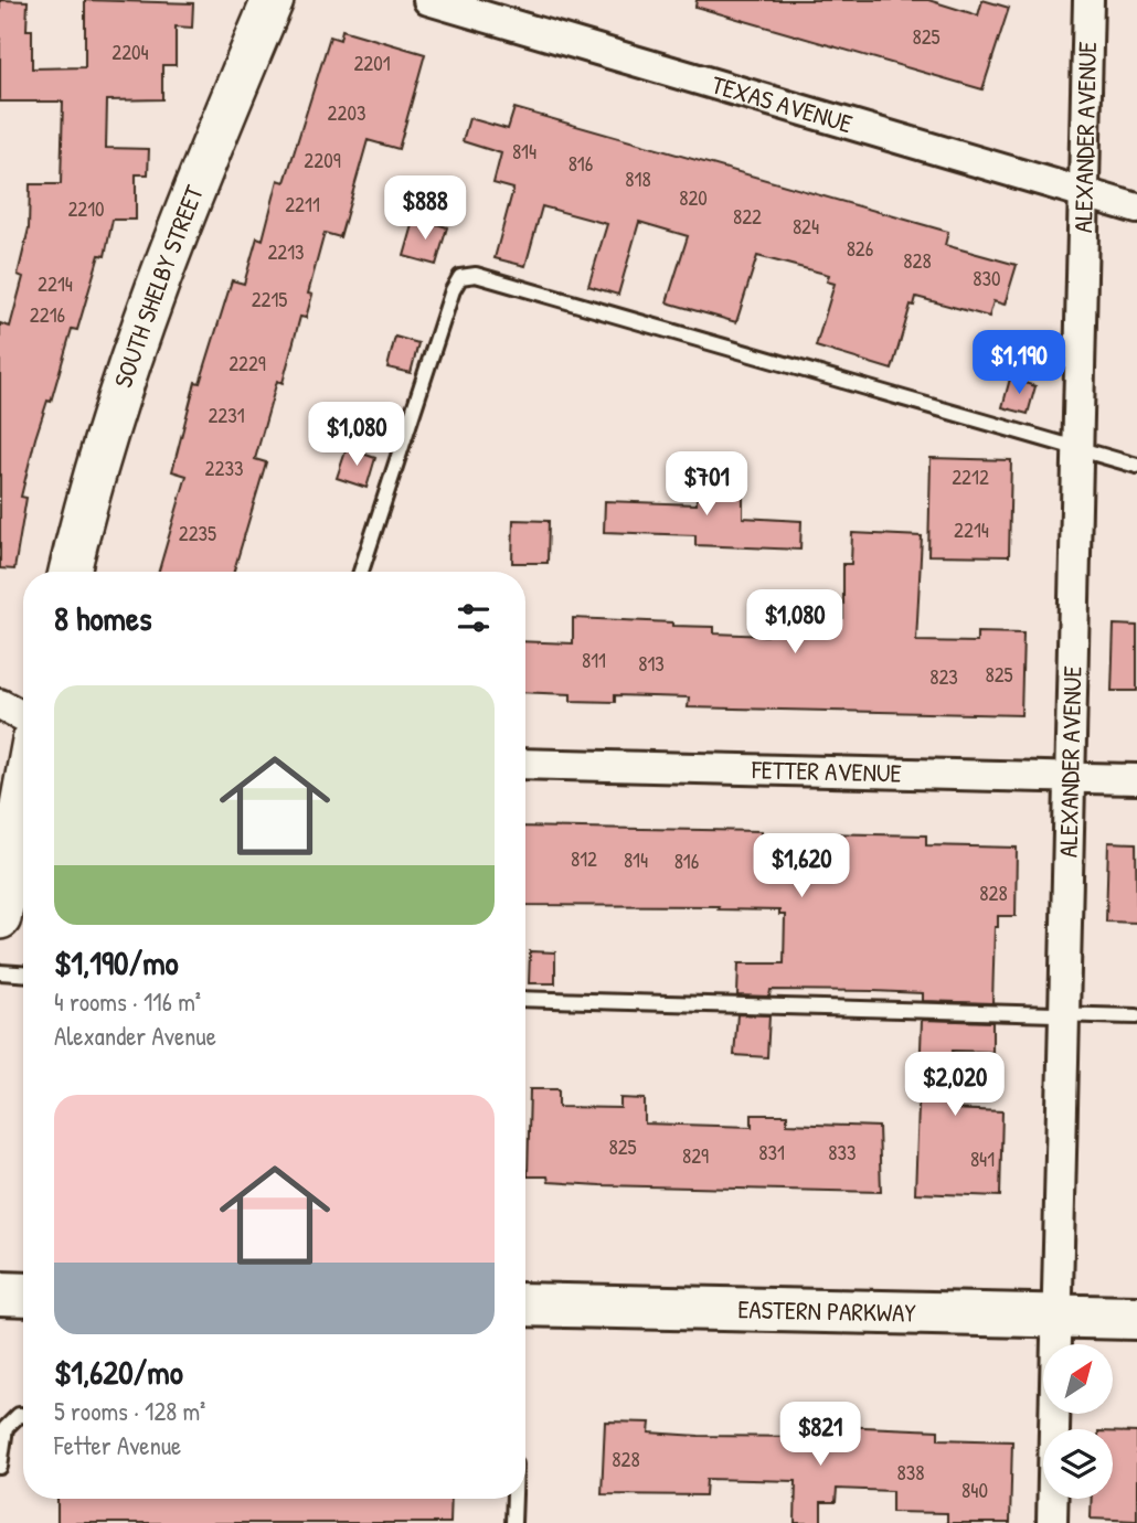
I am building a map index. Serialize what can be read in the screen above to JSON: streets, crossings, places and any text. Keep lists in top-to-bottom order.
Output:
{
  "streets": {
    "main road": ["SOUTH SHELBY STREET", "EASTERN PARKWAY"],
    "street": ["TEXAS AVENUE", "ALEXANDER AVENUE", "FETTER AVENUE"]
  },
  "crossings": [
    ["TEXAS AVENUE", "ALEXANDER AVENUE"],
    ["ALEXANDER AVENUE", "FETTER AVENUE"],
    ["ALEXANDER AVENUE", "EASTERN PARKWAY"]
  ],
  "house_numbers": [
    "825",
    "2204",
    "2201",
    "2203",
    "814",
    "2209",
    "816",
    "818",
    "820",
    "2211",
    "2210",
    "822",
    "824",
    "826",
    "2213",
    "828",
    "830",
    "2214",
    "2215",
    "2216",
    "2229",
    "2231",
    "2233",
    "2212",
    "2214",
    "2235",
    "811",
    "813",
    "825",
    "823",
    "812",
    "814",
    "816",
    "828",
    "825",
    "831",
    "833",
    "829",
    "841",
    "828",
    "838",
    "840"
  ],
  "north": "top right",
  "page": {
    "price": [
      "$888",
      "$1,190",
      "$1,080",
      "$701",
      "$1,080",
      "$1,620",
      "$2,020",
      "$821"
    ],
    "heading": "8 homes",
    "list": [
      {
        "name": "$1,190/mo",
        "note": "4 rooms · 116 m² · Alexander Avenue"
      },
      {
        "name": "$1,620/mo",
        "note": "5 rooms · 128 m² · Fetter Avenue"
      }
    ]
  }
}
